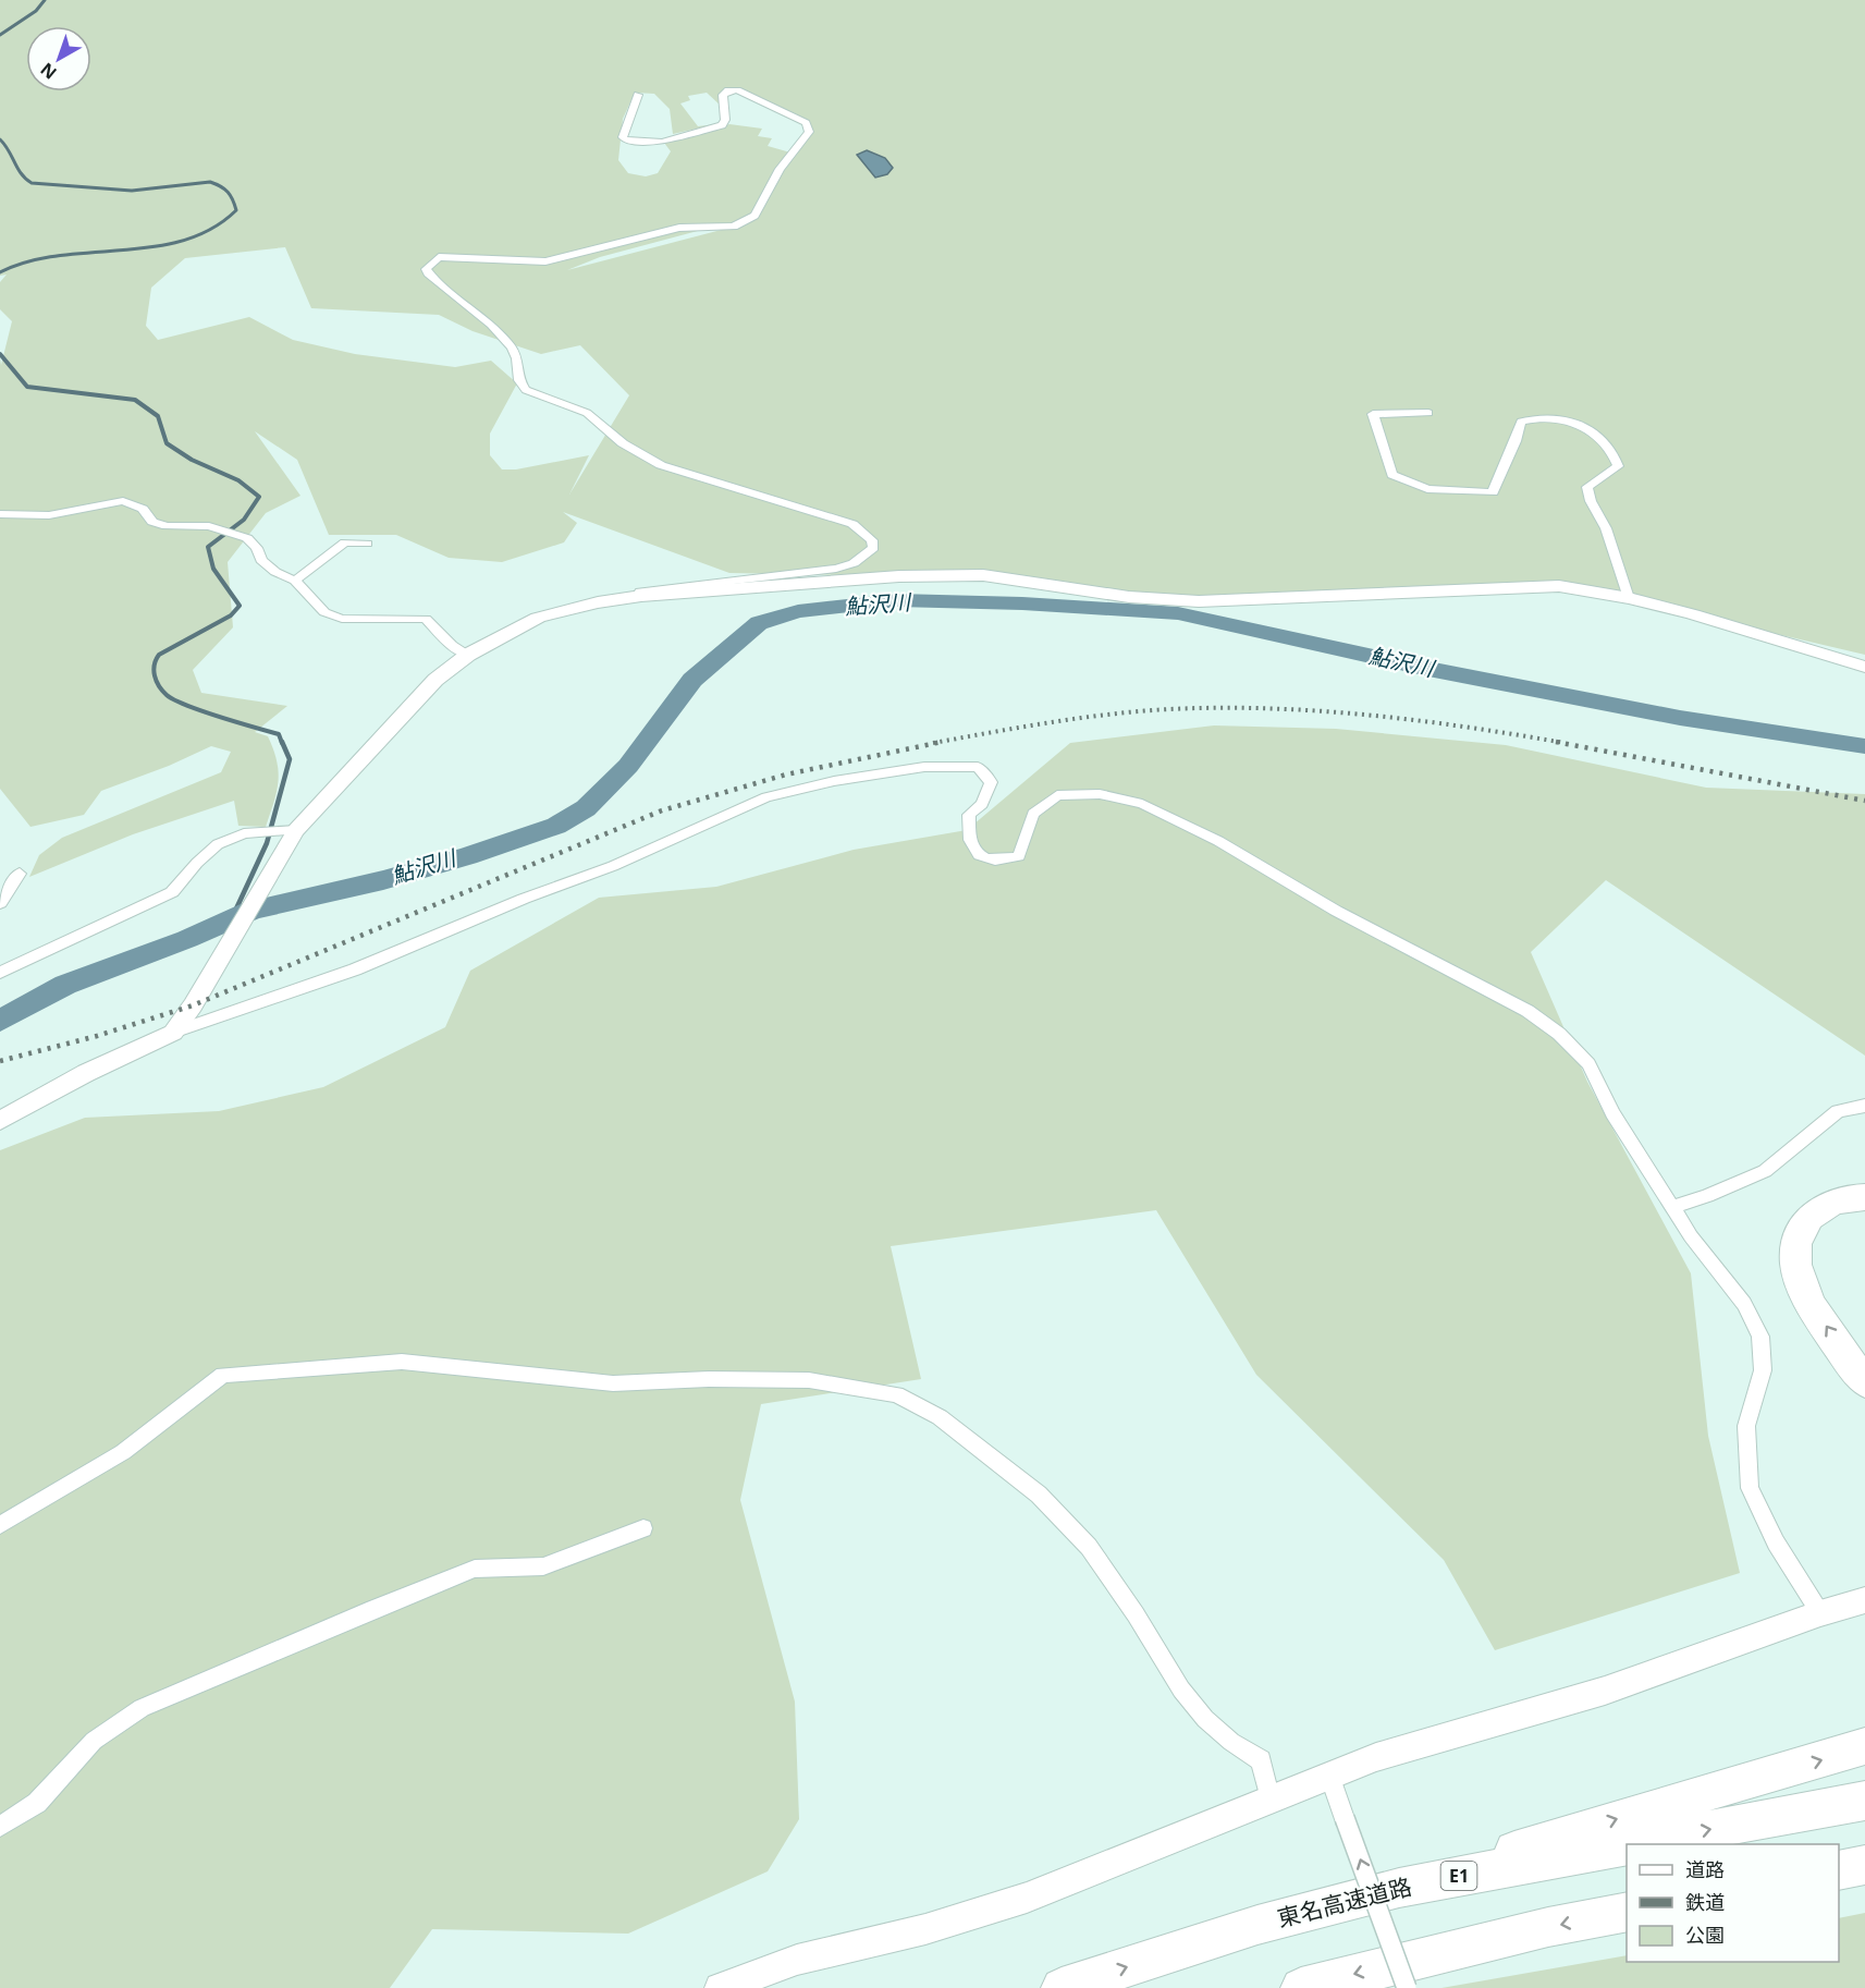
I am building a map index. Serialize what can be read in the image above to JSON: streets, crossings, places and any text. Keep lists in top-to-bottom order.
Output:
{
  "streets": {
    "highway": ["E1", "東名高速道路"]
  },
  "water": ["鮎沢川"],
  "legend": ["道路", "鉄道", "公園"],
  "north": "bottom left"
}
